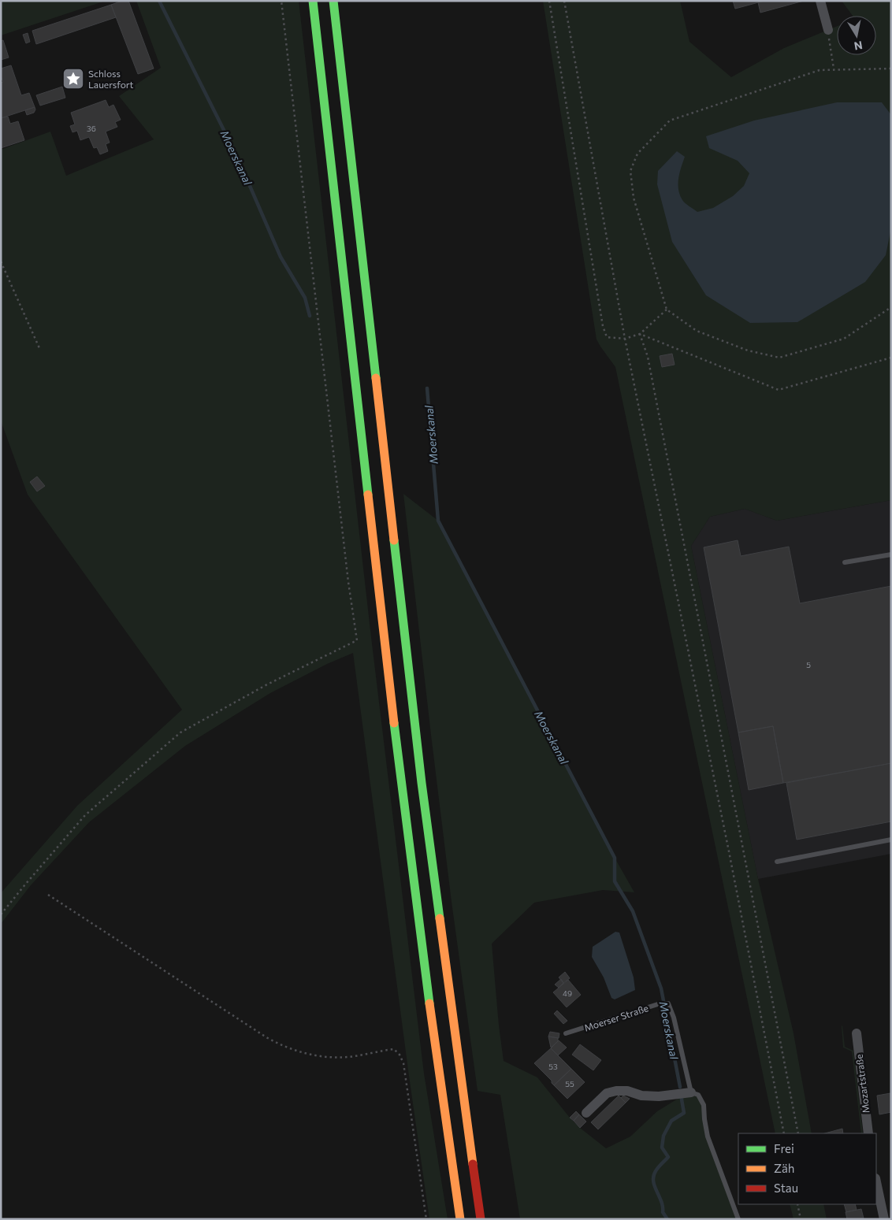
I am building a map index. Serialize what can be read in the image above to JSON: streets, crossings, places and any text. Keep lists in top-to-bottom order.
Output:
{
  "streets": {
    "street": ["Mozartstraße"],
    "lane": ["Moerser Straße"]
  },
  "water": ["Moerskanal"],
  "places": {
    "place": ["Schloss Lauersfort"]
  },
  "house_numbers": [
    "36",
    "5",
    "49",
    "53",
    "55"
  ],
  "legend": ["Frei", "Zäh", "Stau"],
  "north": "bottom"
}
